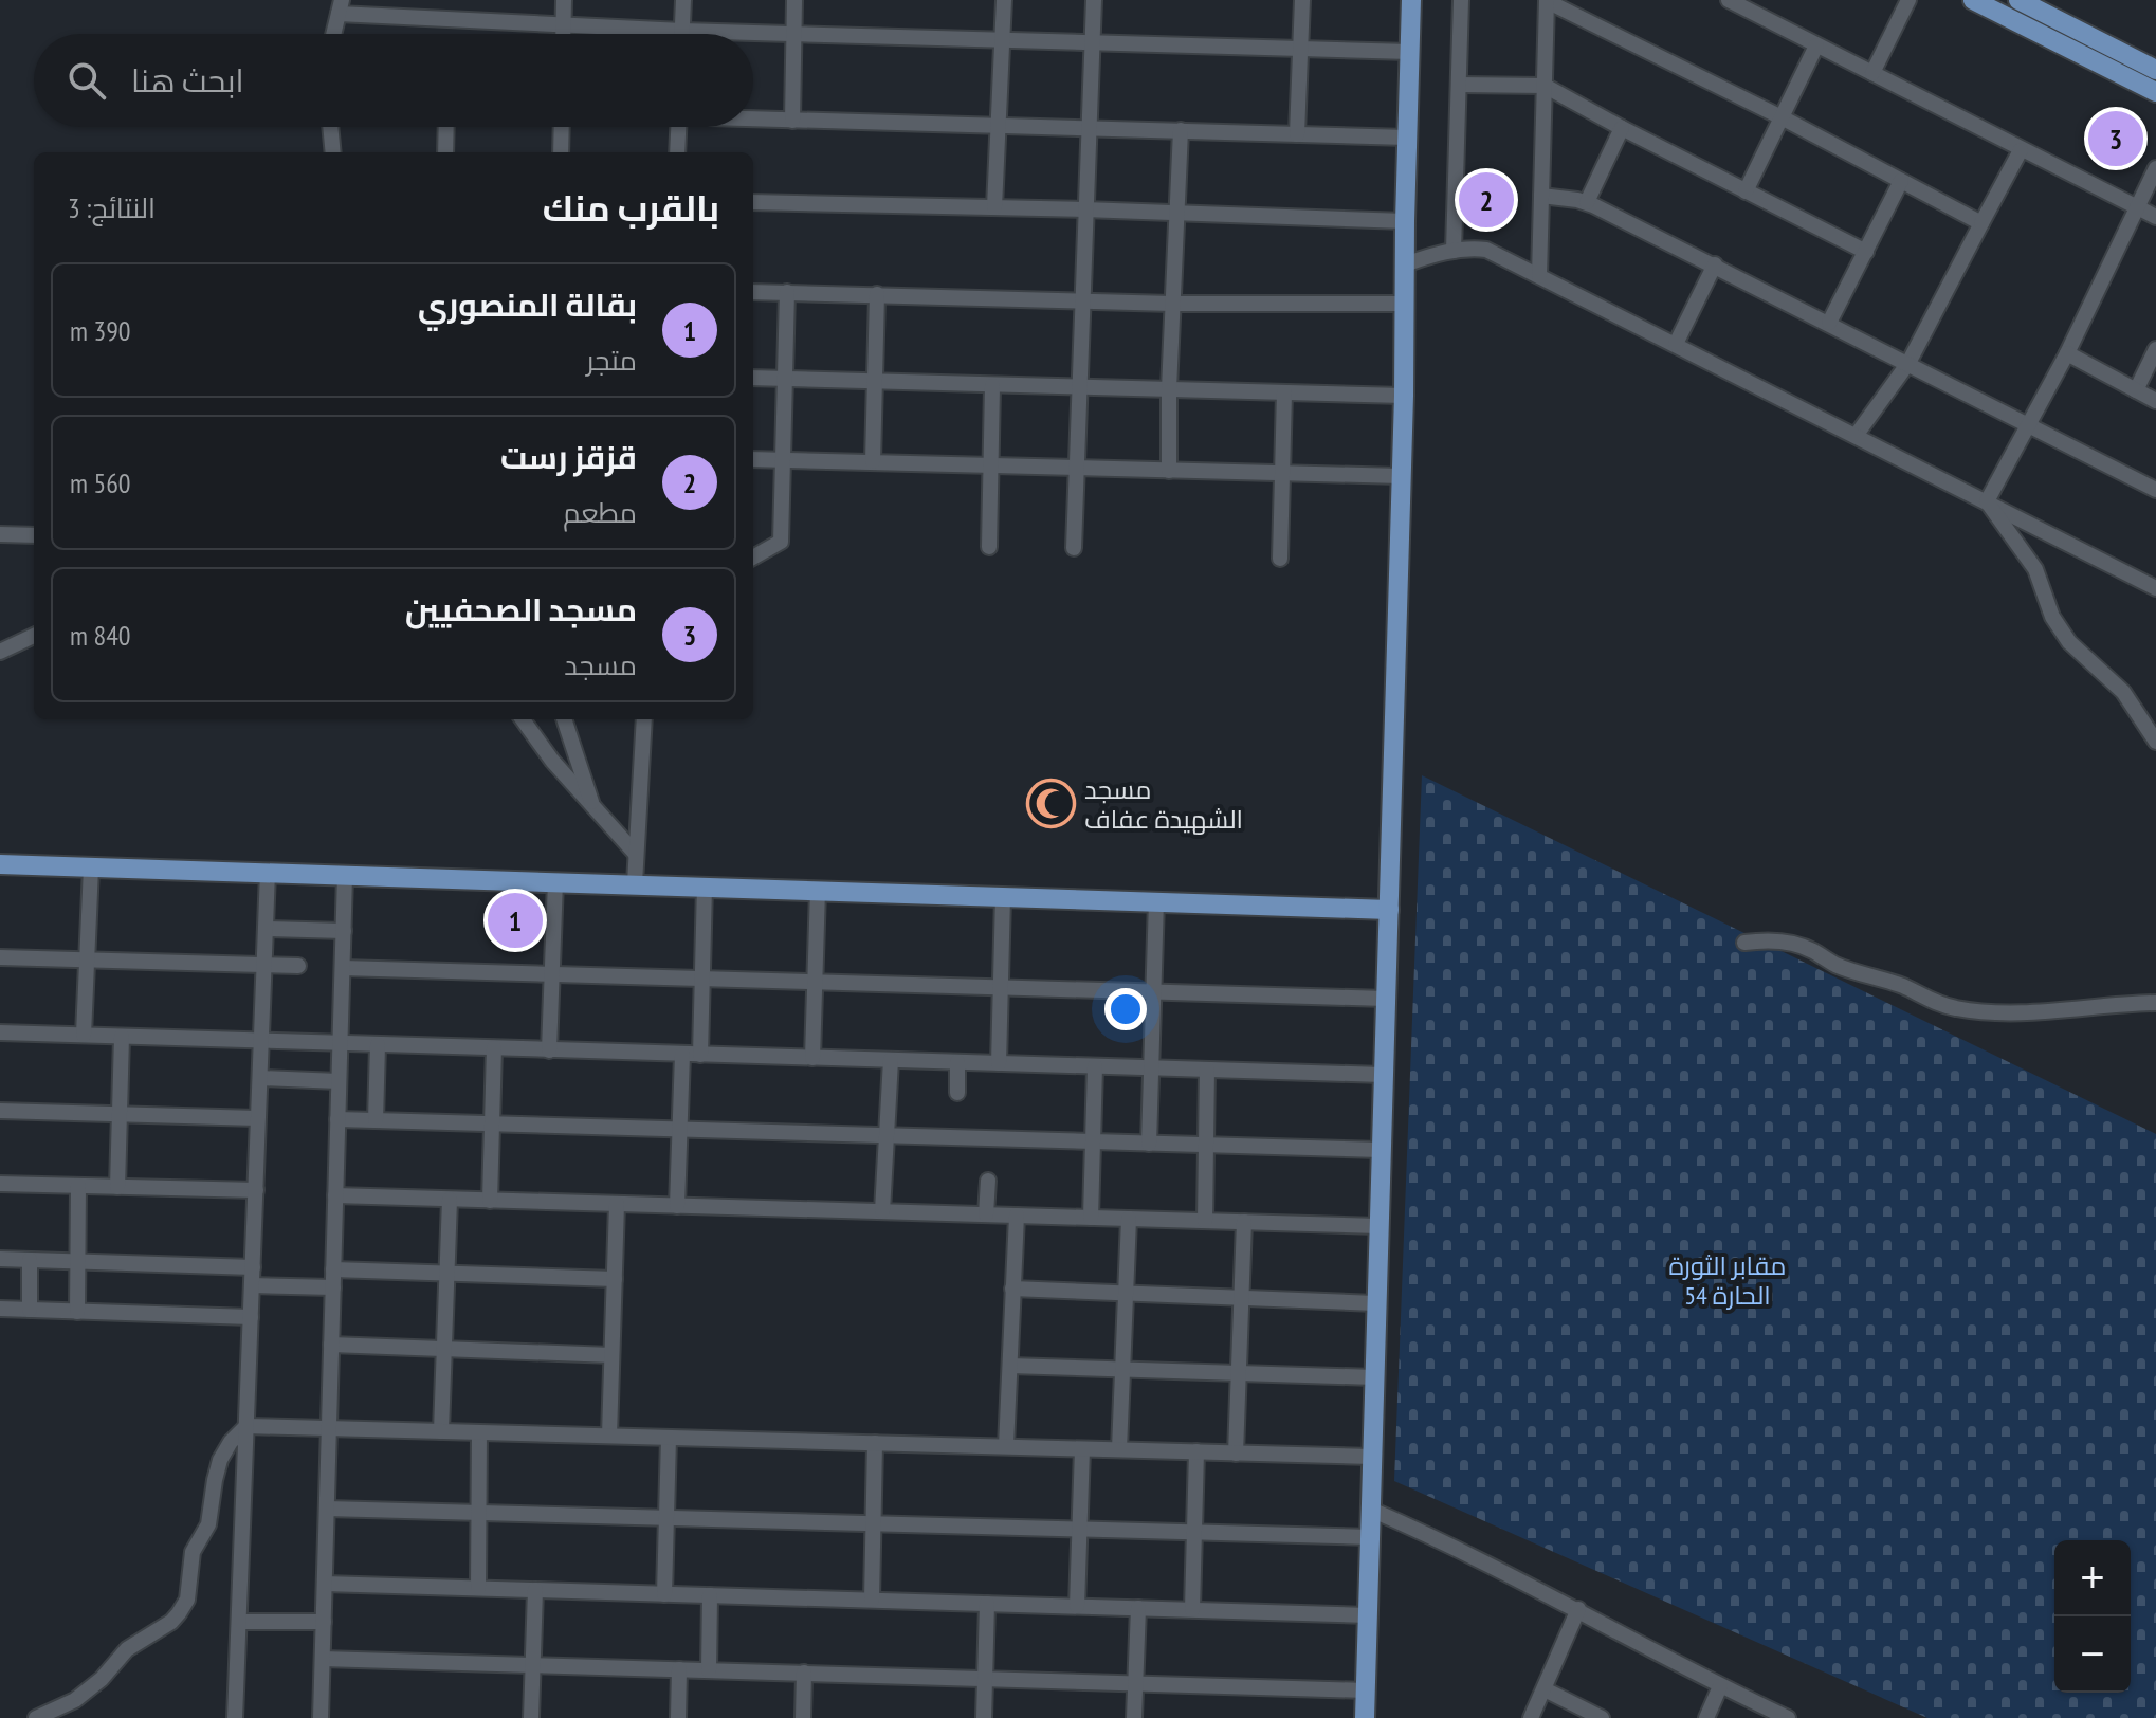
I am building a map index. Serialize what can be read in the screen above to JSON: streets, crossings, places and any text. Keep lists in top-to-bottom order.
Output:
{
  "parks": ["مقابر الثورة الحارة 54"],
  "places": {
    "mosque": ["مسجد الشهيدة عفاف"]
  },
  "page": {
    "search": "ابحث هنا",
    "pins": ["3", "2", "1"],
    "heading": ["بالقرب منك", "النتائج: 3"],
    "list": [
      {
        "mark": "1",
        "name": "بقالة المنصوري",
        "note": "متجر",
        "value": "390 m"
      },
      {
        "mark": "2",
        "name": "قزقز رست",
        "note": "مطعم",
        "value": "560 m"
      },
      {
        "mark": "3",
        "name": "مسجد الصحفيين",
        "note": "مسجد",
        "value": "840 m"
      }
    ],
    "map_buttons": ["+", "−"]
  }
}
